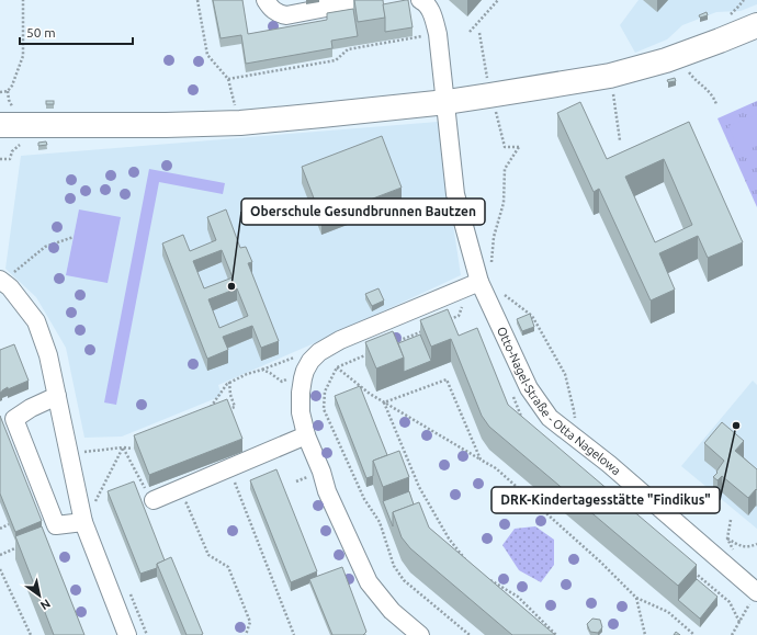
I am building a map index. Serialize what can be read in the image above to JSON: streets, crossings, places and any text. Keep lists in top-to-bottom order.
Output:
{
  "streets": {
    "street": ["Otto-Nagel-Straße - Otta Nagelowa"]
  },
  "places": ["Oberschule Gesundbrunnen Bautzen", "DRK-Kindertagesstätte \"Findikus\""],
  "scale_bar": "50 m",
  "north": "bottom right"
}
